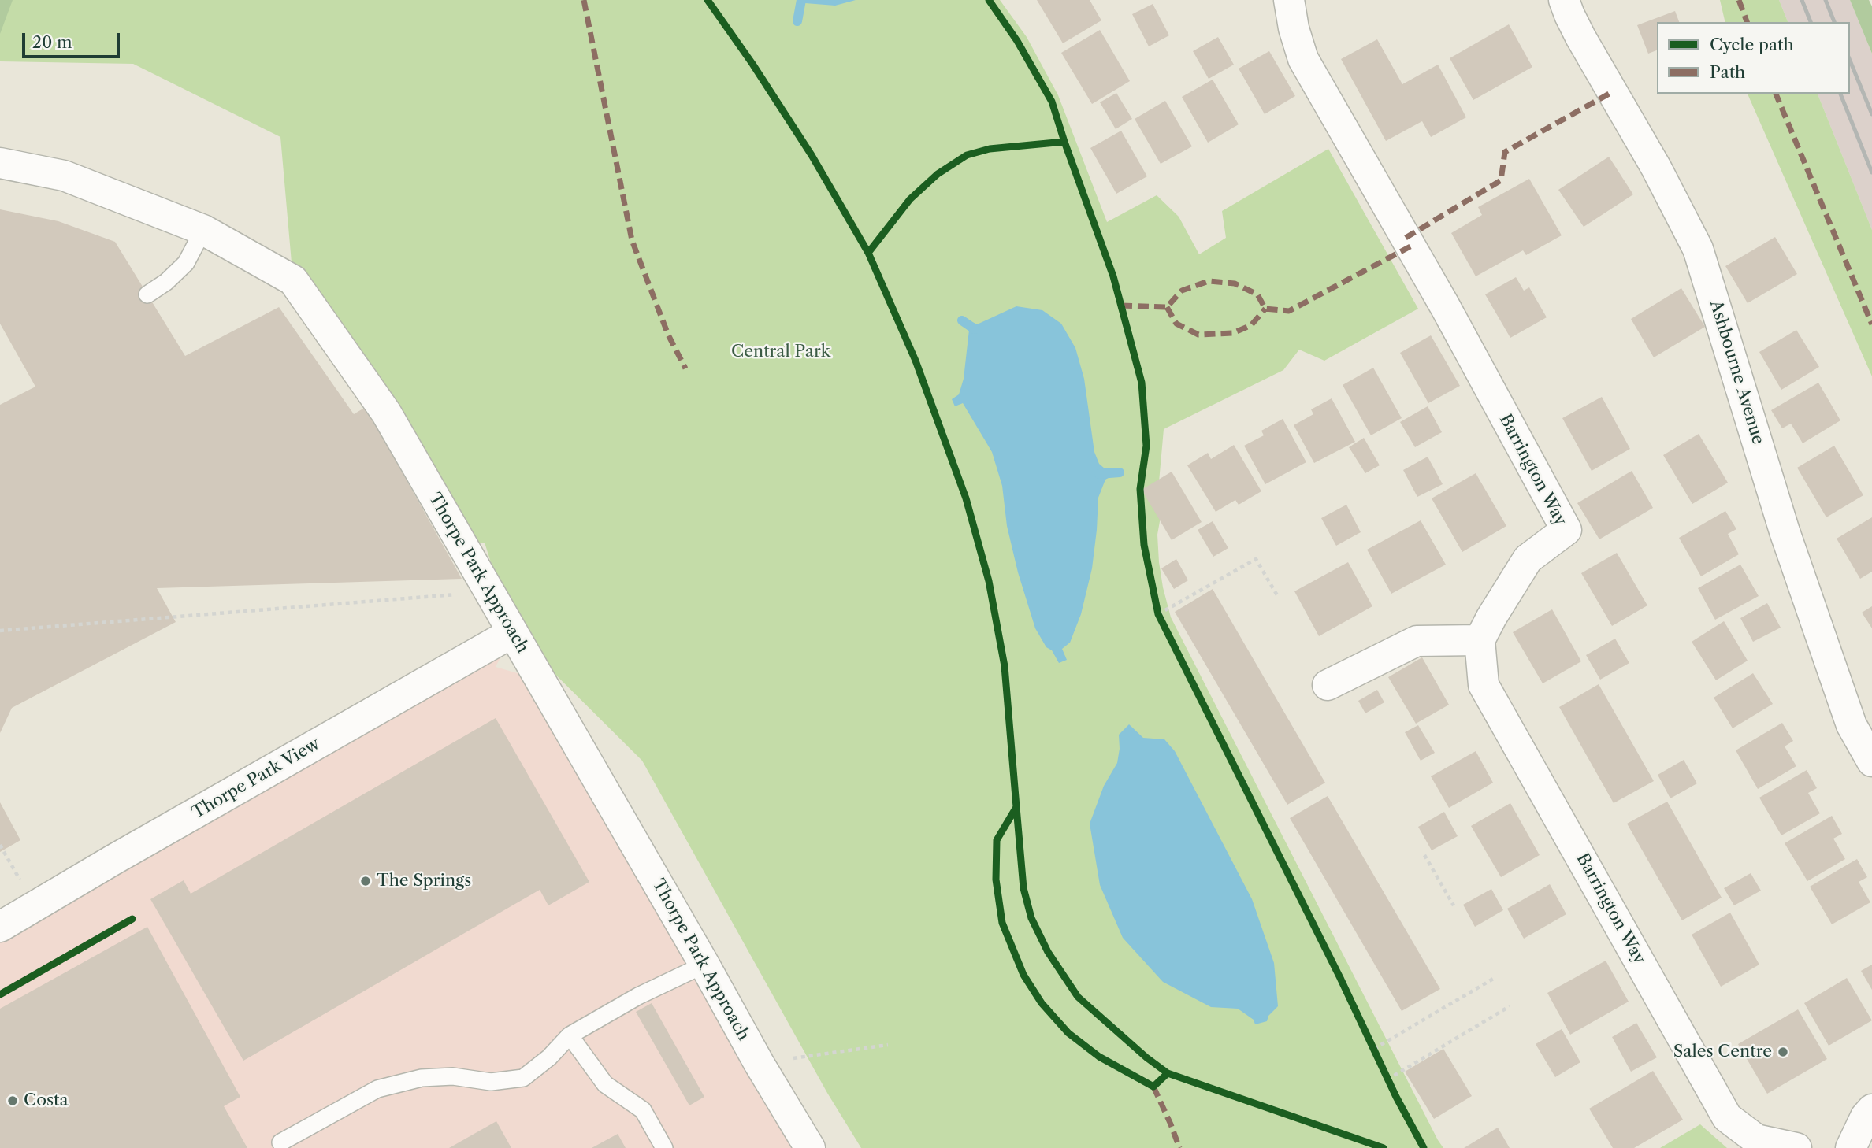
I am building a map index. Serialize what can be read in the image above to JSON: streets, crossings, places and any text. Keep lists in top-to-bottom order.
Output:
{
  "streets": {
    "street": [
      "Ashbourne Avenue",
      "Barrington Way",
      "Thorpe Park Approach",
      "Thorpe Park View"
    ]
  },
  "crossings": [
    ["Thorpe Park Approach", "Thorpe Park View"]
  ],
  "parks": ["Central Park"],
  "places": ["The Springs", "Sales Centre", "Costa"],
  "legend": ["Cycle path", "Path"],
  "scale_bar": "20 m"
}
